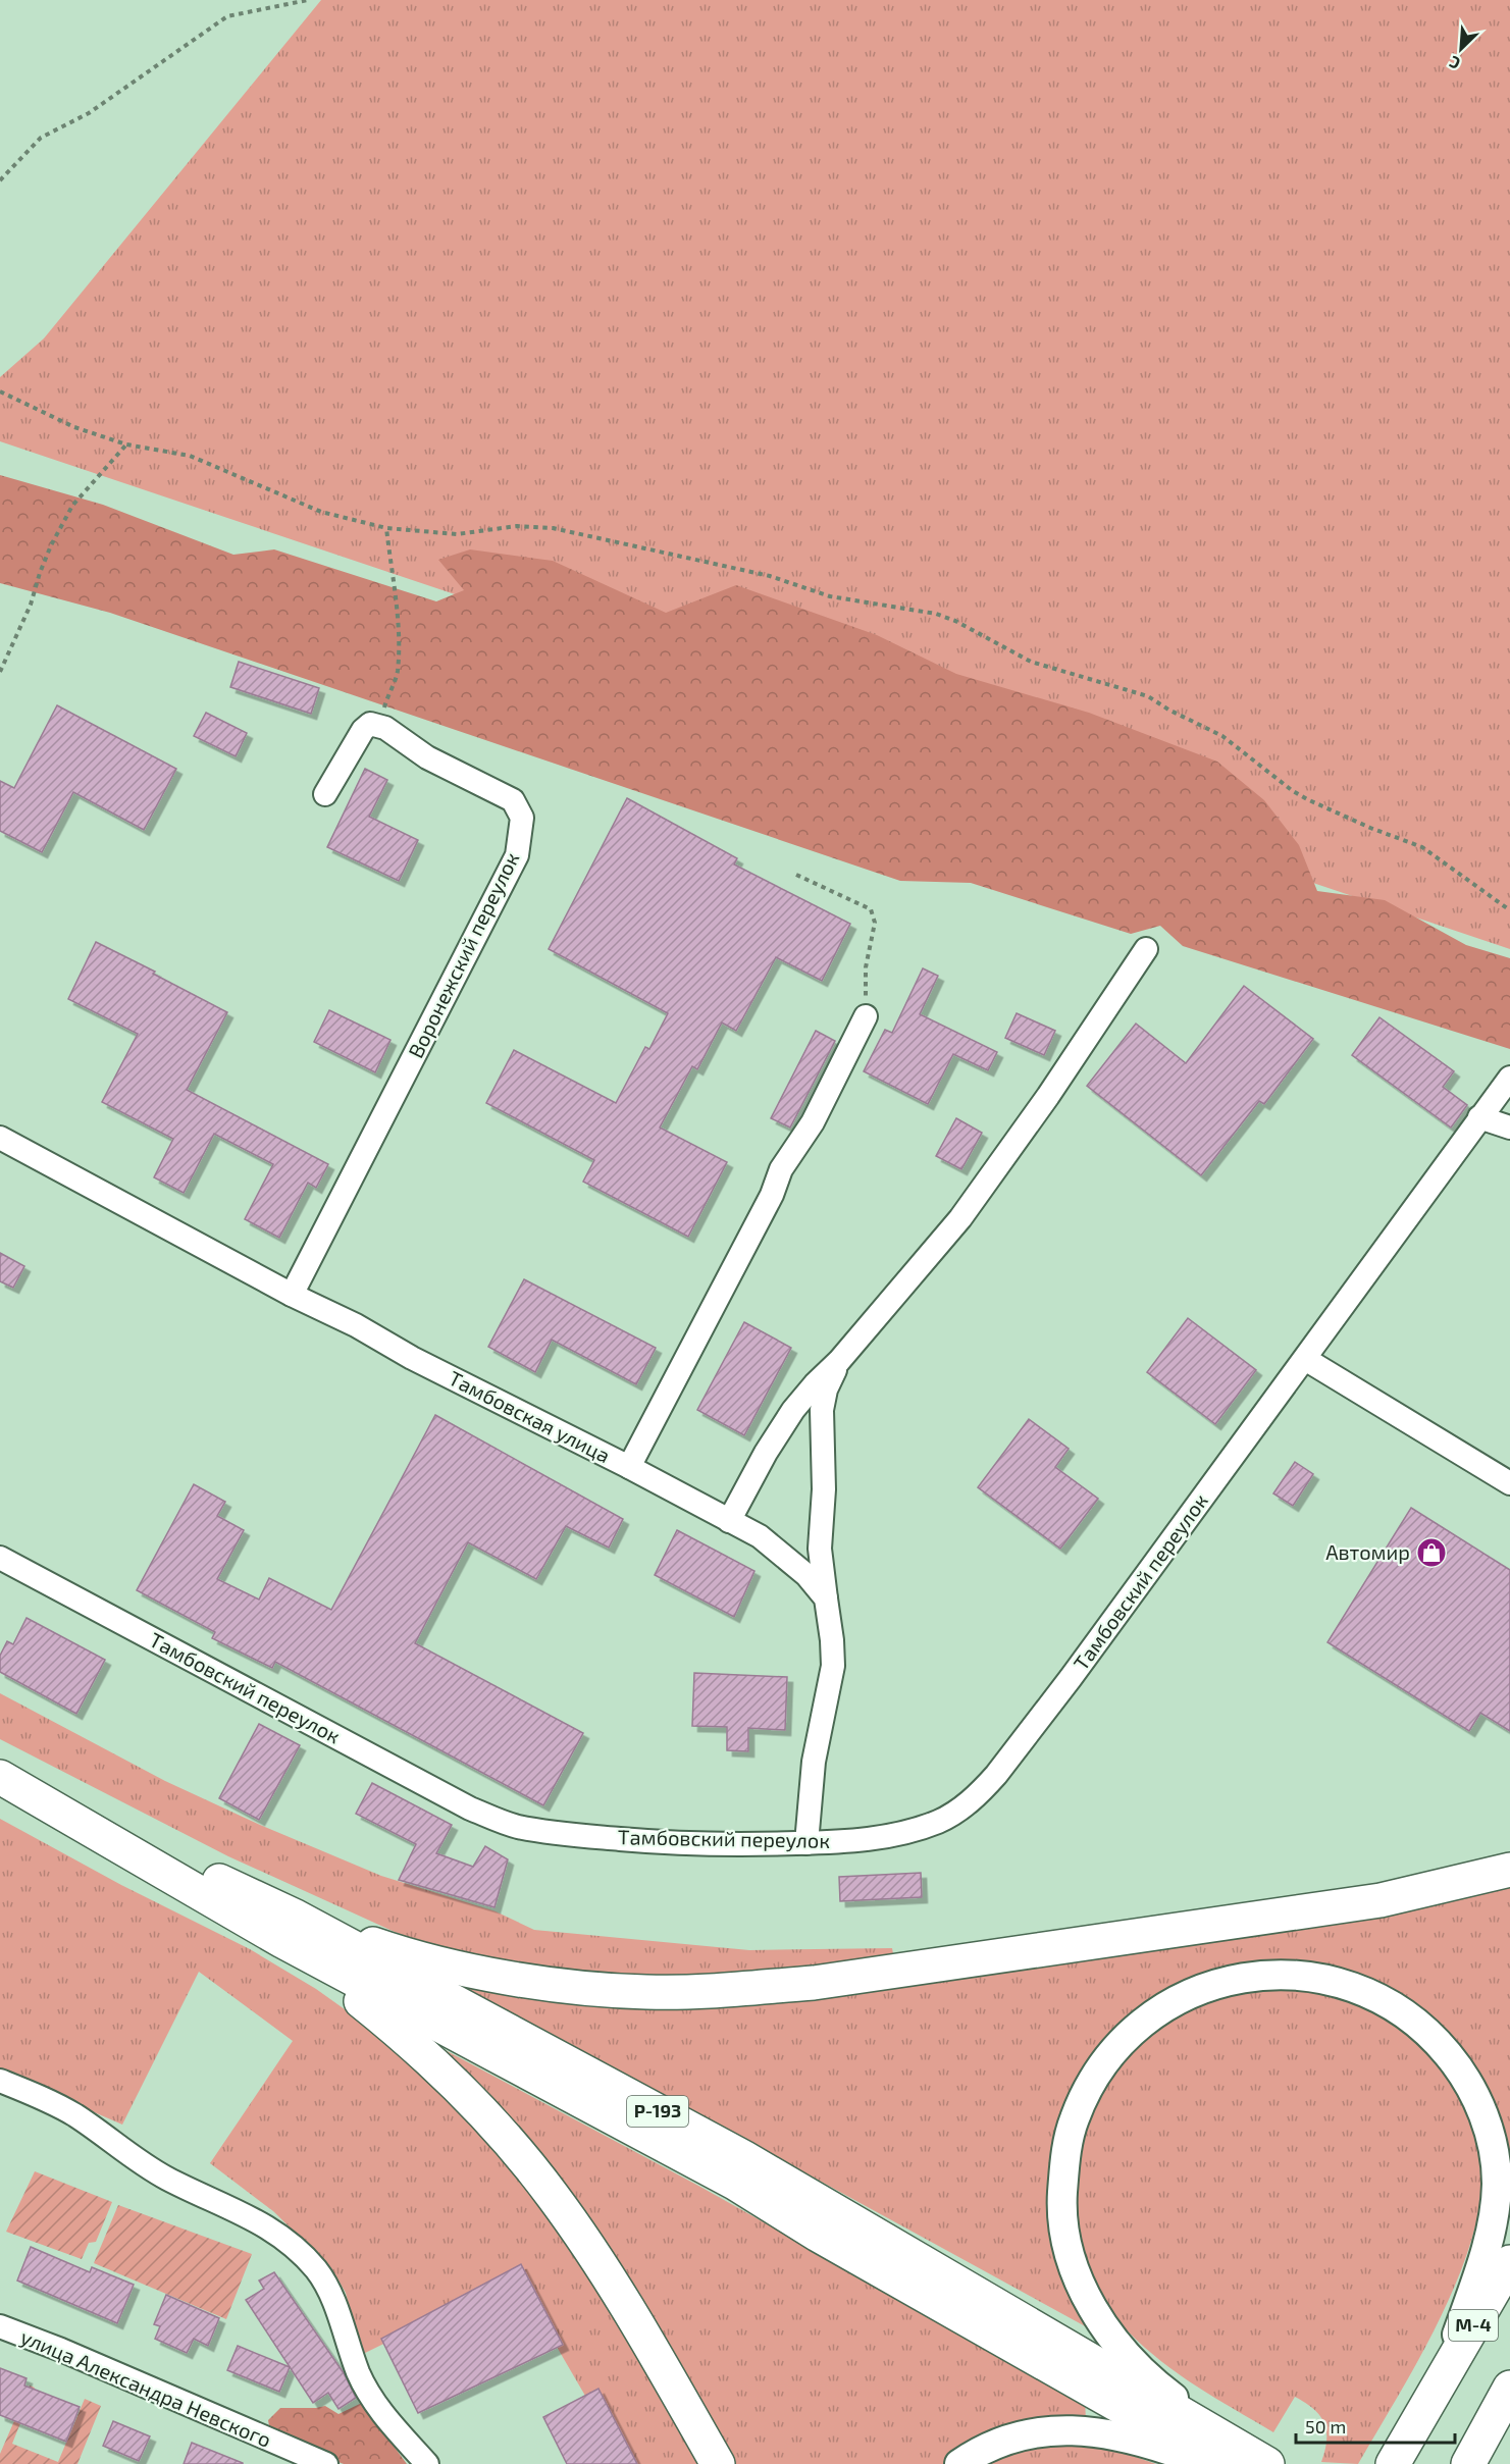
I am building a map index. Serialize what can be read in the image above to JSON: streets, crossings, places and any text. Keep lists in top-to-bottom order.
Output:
{
  "streets": {
    "highway": ["Р-193", "М-4"],
    "street": [
      "Воронежский переулок",
      "Тамбовская улица",
      "Тамбовский переулок",
      "улица Александра Невского"
    ]
  },
  "crossings": [
    ["Воронежский переулок", "Тамбовская улица"]
  ],
  "places": {
    "shop": ["Автомир"]
  },
  "scale_bar": "50 m",
  "north": "bottom left"
}
